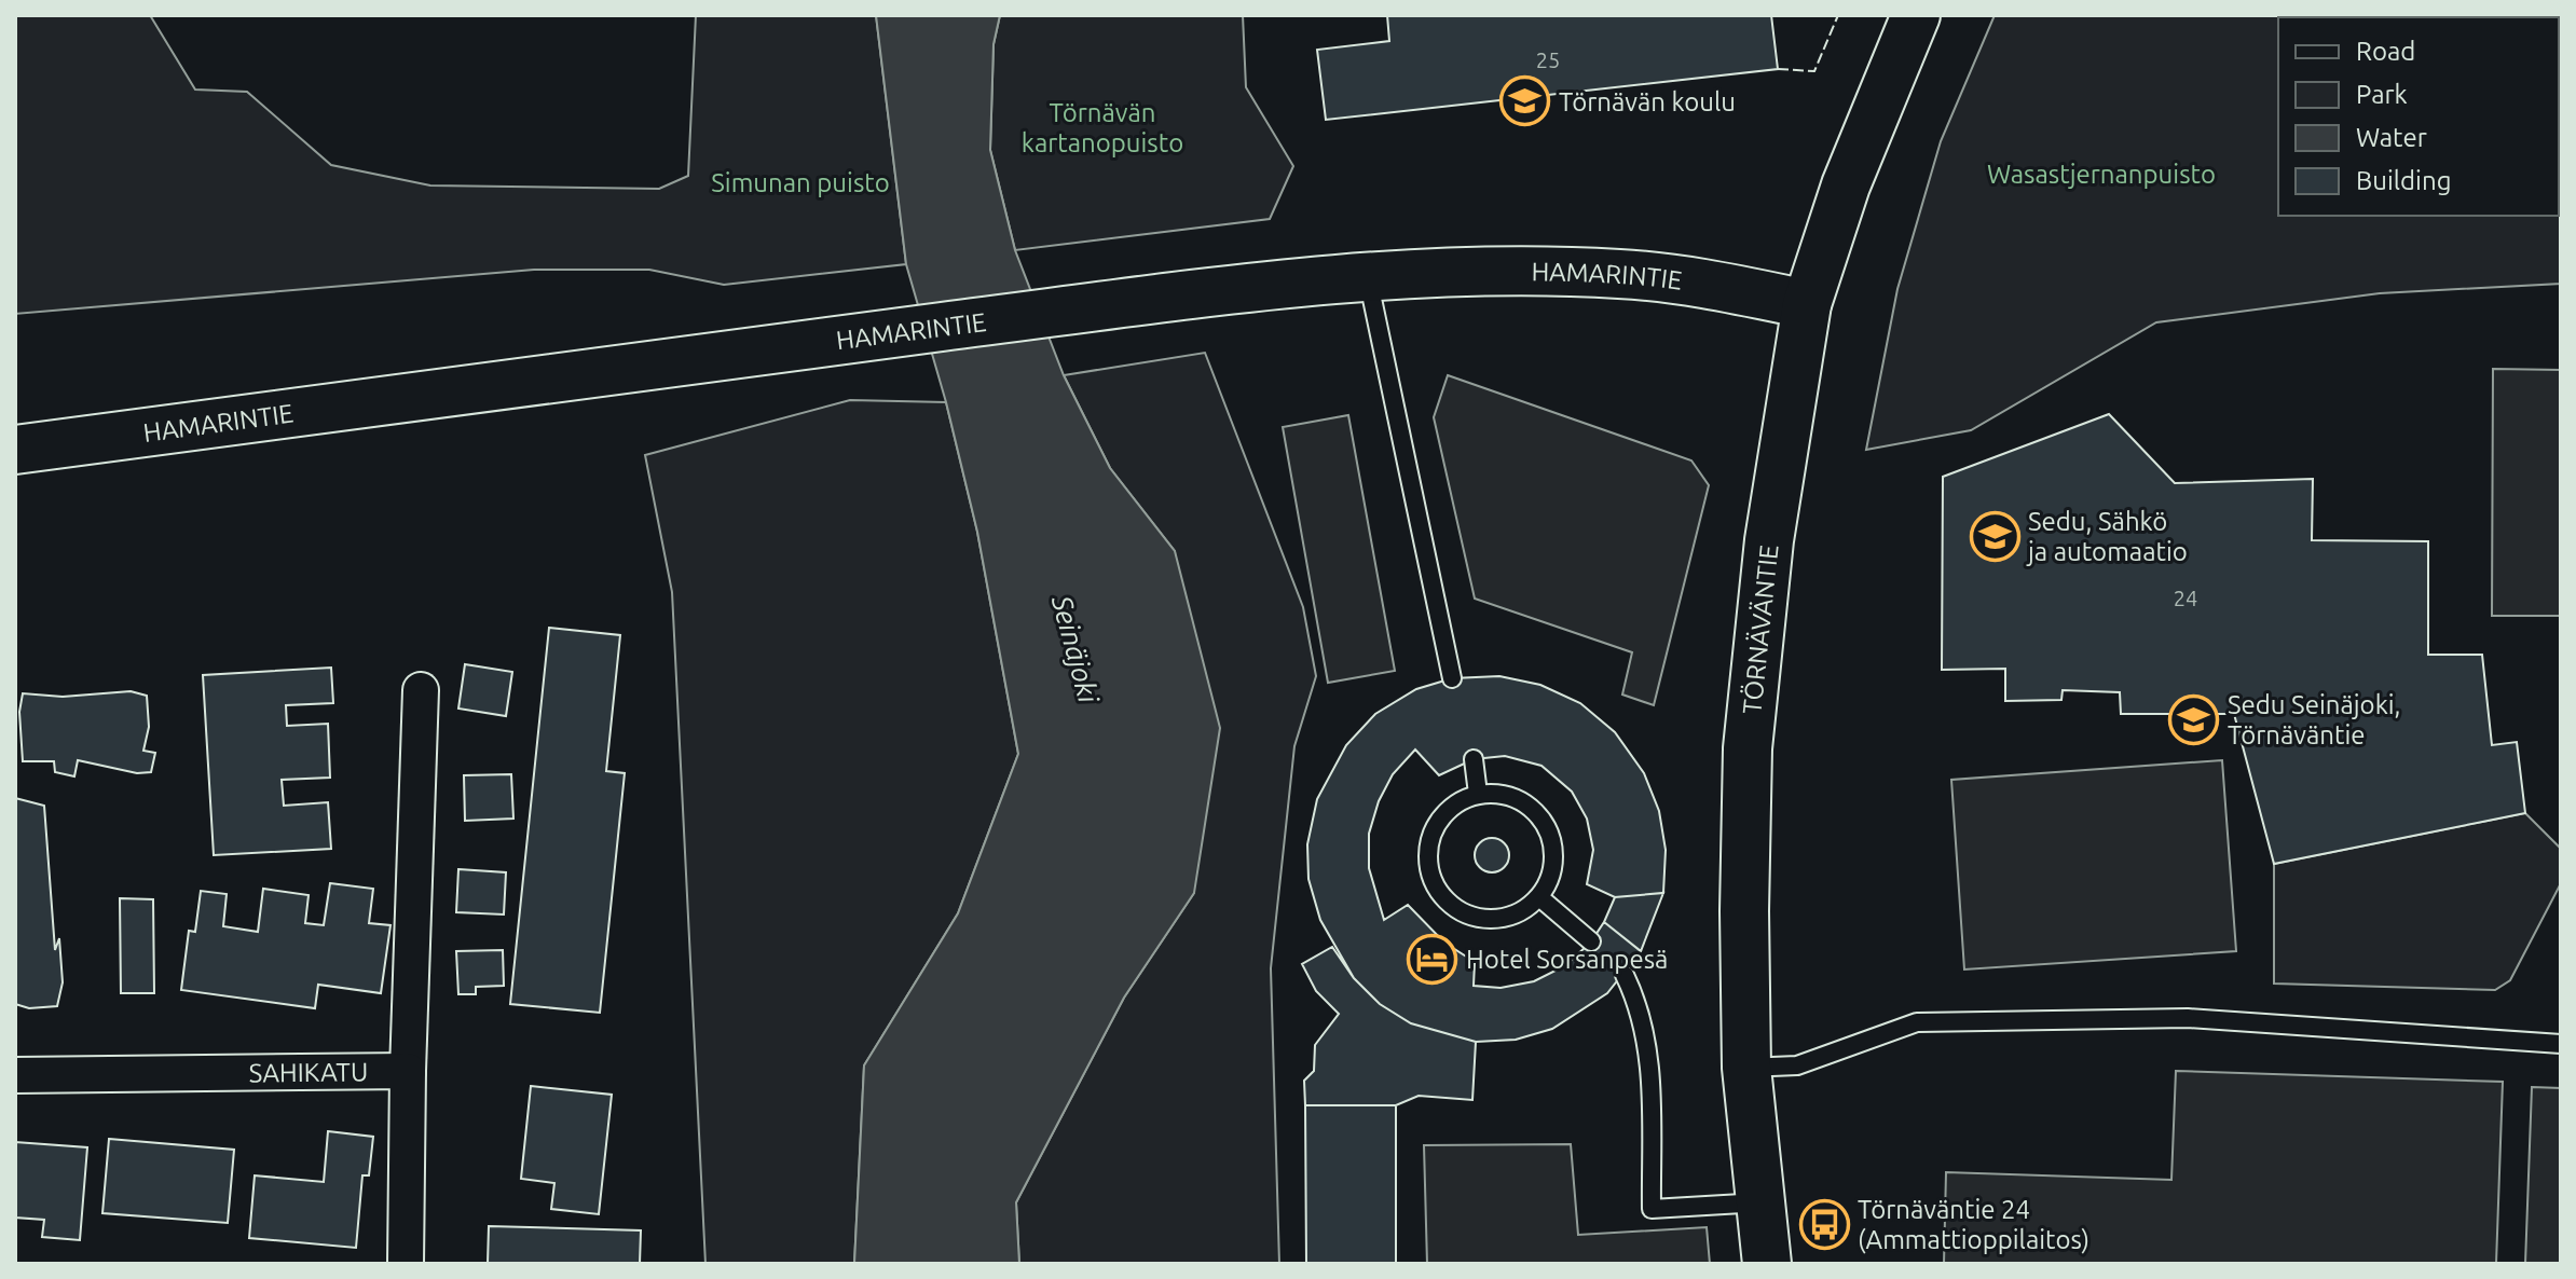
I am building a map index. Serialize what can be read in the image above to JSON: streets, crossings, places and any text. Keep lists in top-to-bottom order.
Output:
{
  "streets": {
    "main road": ["HAMARINTIE", "TÖRNÄVÄNTIE"],
    "street": ["SAHIKATU"]
  },
  "crossings": [
    ["HAMARINTIE", "TÖRNÄVÄNTIE"]
  ],
  "water": ["Seinäjoki"],
  "parks": ["Törnävän kartanopuisto", "Wasastjernanpuisto", "Simunan puisto"],
  "places": {
    "school or university": ["Törnävän koulu", "Sedu, Sähkö ja automaatio", "Sedu Seinäjoki, Törnäväntie"],
    "hotel": ["Hotel Sorsanpesä"],
    "bus stop": ["Törnäväntie 24 (Ammattioppilaitos)"]
  },
  "house_numbers": ["25", "24"],
  "legend": [
    "Road",
    "Park",
    "Water",
    "Building"
  ]
}
